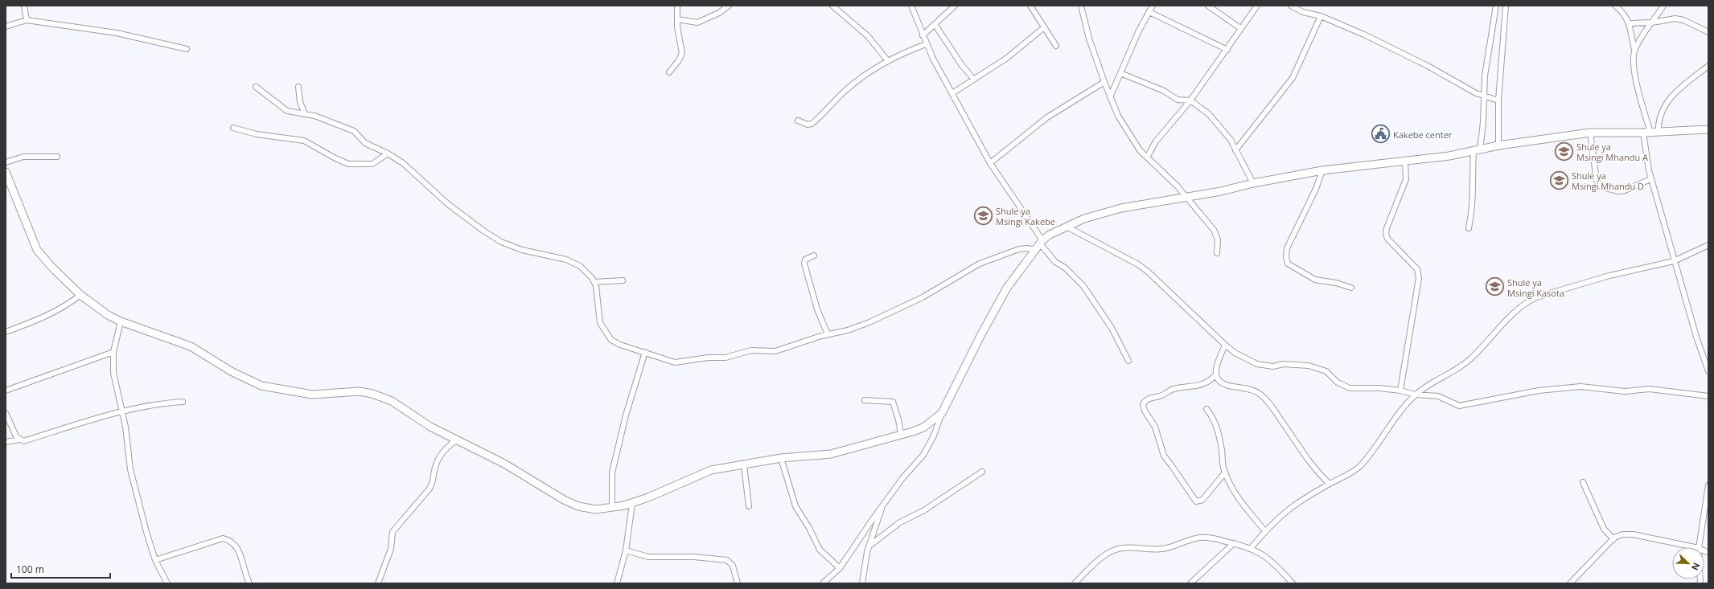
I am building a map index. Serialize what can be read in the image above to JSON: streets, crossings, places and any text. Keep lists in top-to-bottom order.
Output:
{
  "places": {
    "public building": ["Kakebe center"],
    "school or university": [
      "Shule ya Msingi Mhandu A",
      "Shule ya Msingi Mhandu D",
      "Shule ya Msingi Kakebe",
      "Shule ya Msingi Kasota"
    ]
  },
  "scale_bar": "100 m",
  "north": "bottom right"
}
